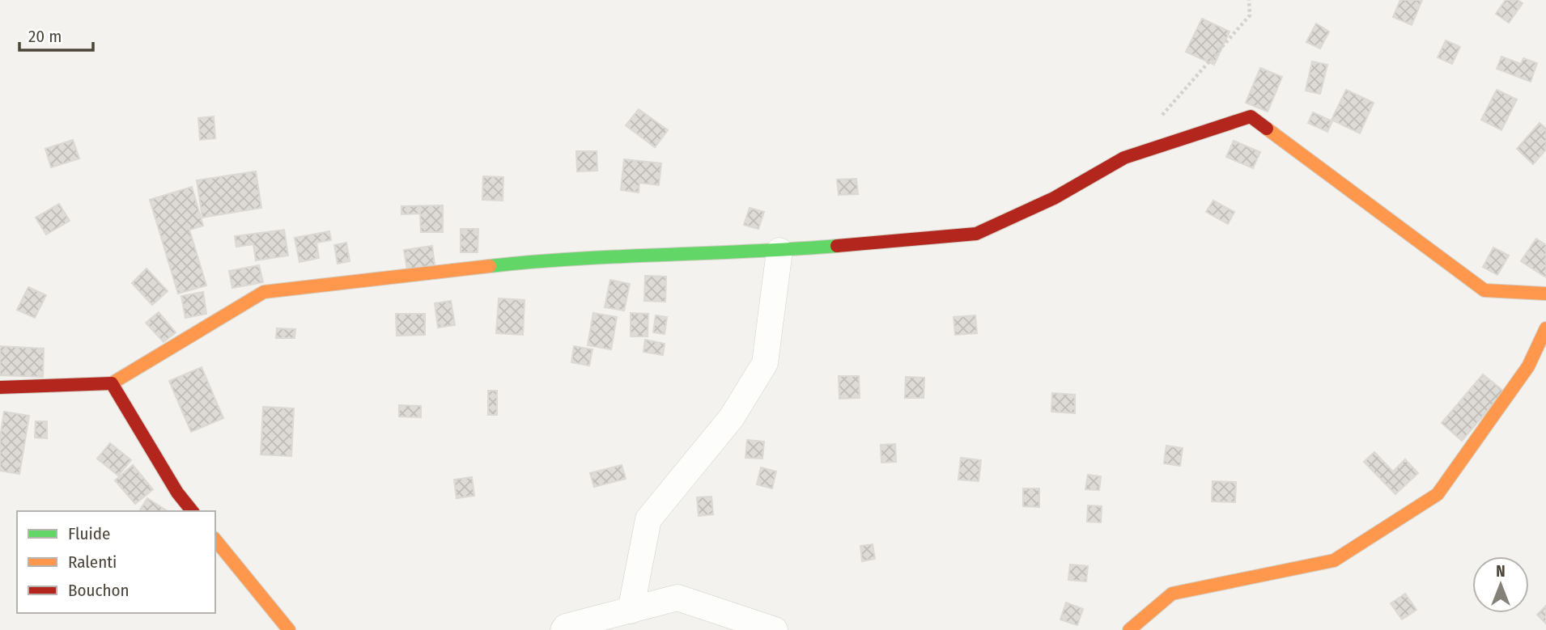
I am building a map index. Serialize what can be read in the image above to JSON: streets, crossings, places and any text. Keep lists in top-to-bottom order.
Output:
{
  "legend": ["Fluide", "Ralenti", "Bouchon"],
  "scale_bar": "20 m",
  "north": "top"
}
